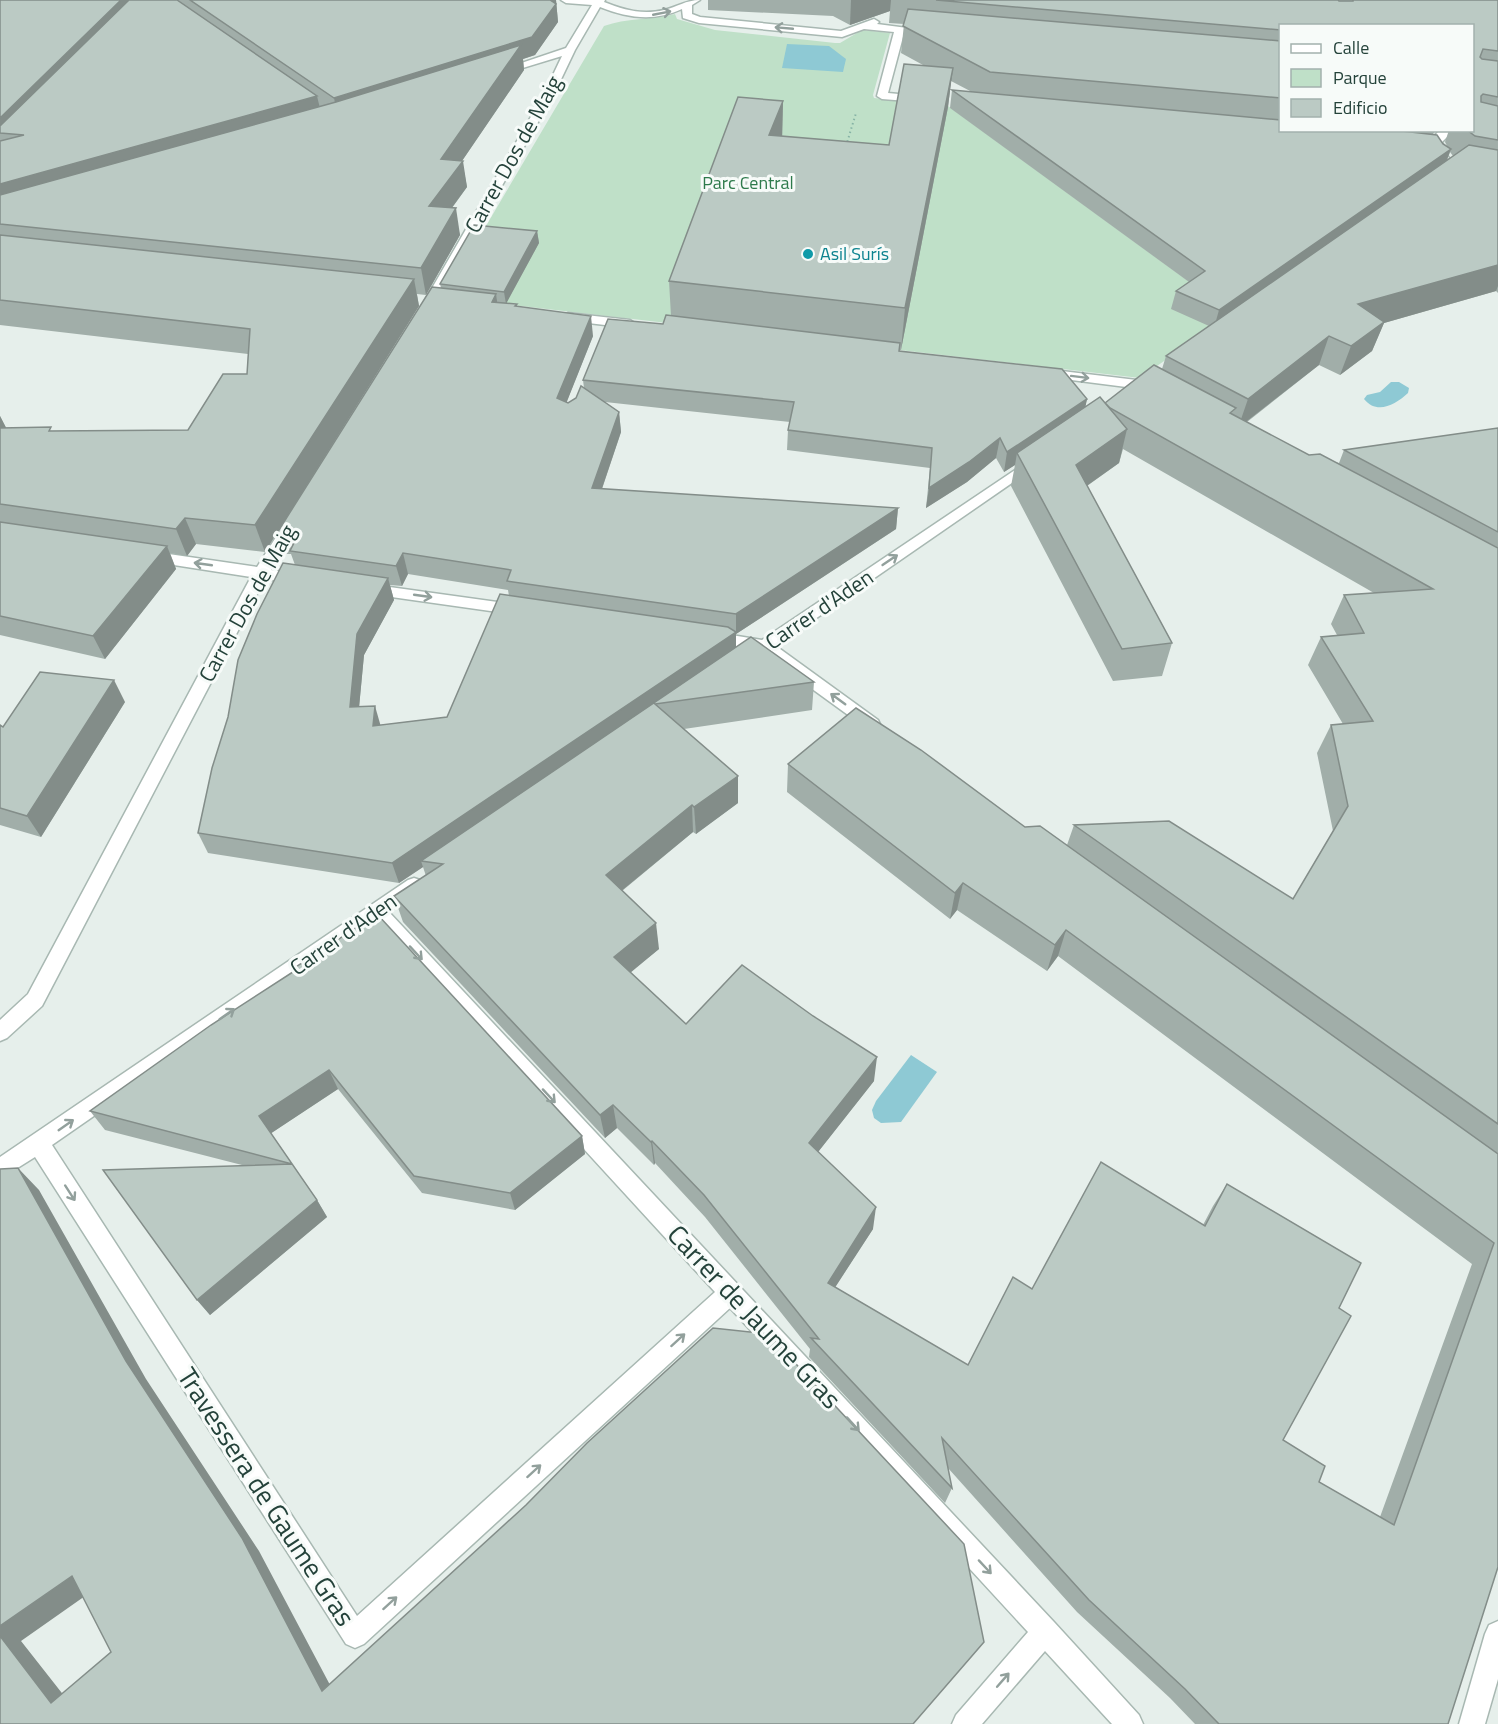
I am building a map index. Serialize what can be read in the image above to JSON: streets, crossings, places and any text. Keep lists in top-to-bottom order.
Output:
{
  "streets": {
    "street": [
      "Carrer Dos de Maig",
      "Carrer d'Aden",
      "Carrer de Jaume Gras",
      "Travessera de Gaume Gras"
    ]
  },
  "crossings": [
    ["Carrer d'Aden", "Carrer de Jaume Gras"],
    ["Carrer d'Aden", "Travessera de Gaume Gras"],
    ["Carrer de Jaume Gras", "Travessera de Gaume Gras"]
  ],
  "one_way": ["Carrer d'Aden", "Carrer de Jaume Gras"],
  "parks": ["Parc Central"],
  "places": ["Asil Surís"],
  "legend": ["Calle", "Parque", "Edificio"]
}
